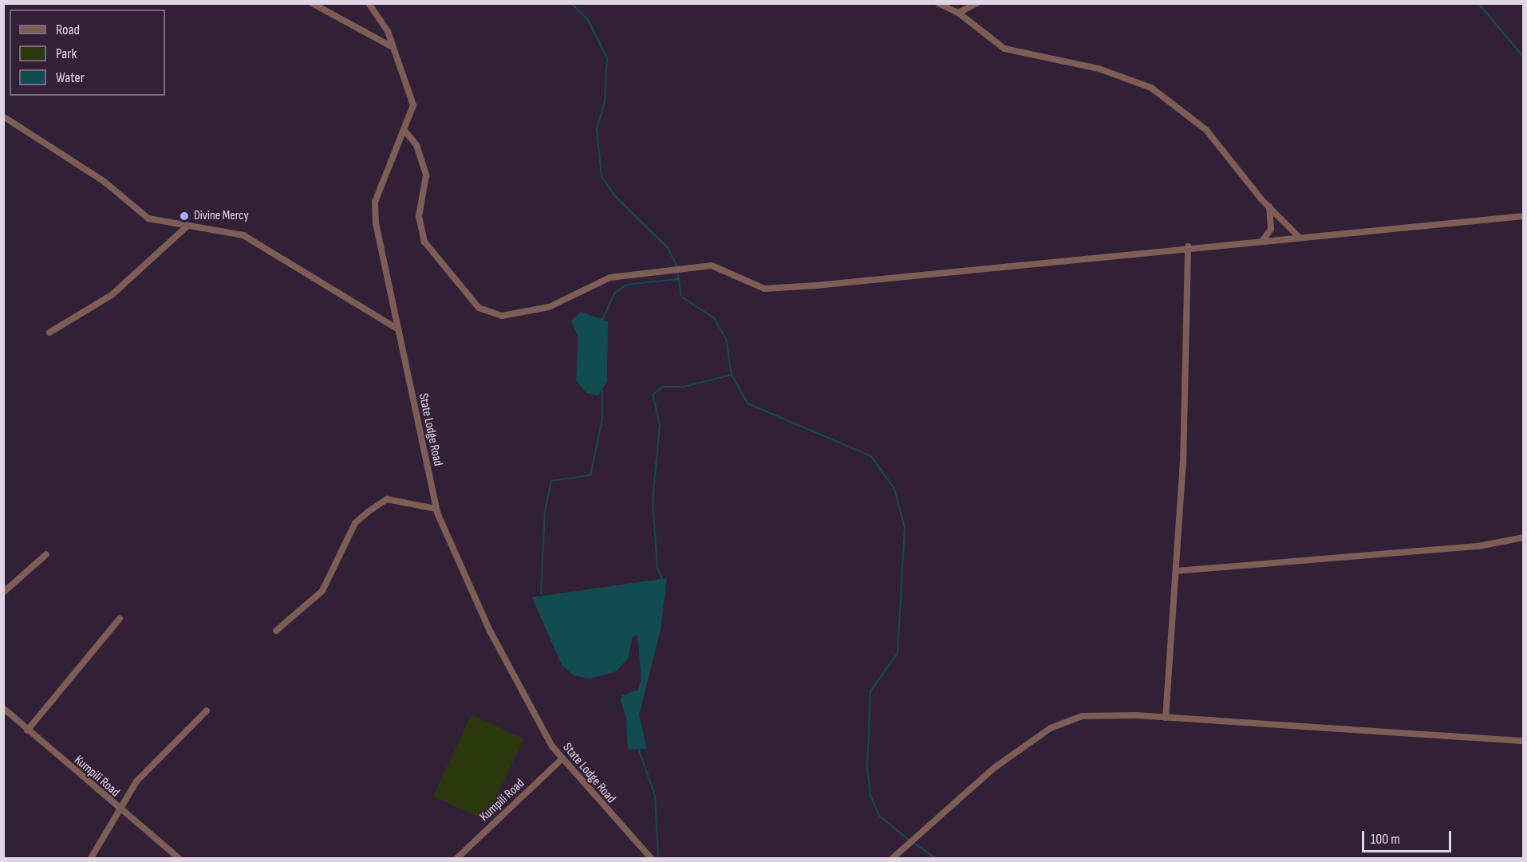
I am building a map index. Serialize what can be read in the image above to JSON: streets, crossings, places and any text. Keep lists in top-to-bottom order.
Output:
{
  "streets": {
    "street": ["State Lodge Road", "Kumpili Road"]
  },
  "crossings": [
    ["State Lodge Road", "Kumpili Road"]
  ],
  "places": ["Divine Mercy"],
  "legend": ["Road", "Park", "Water"],
  "scale_bar": "100 m"
}
